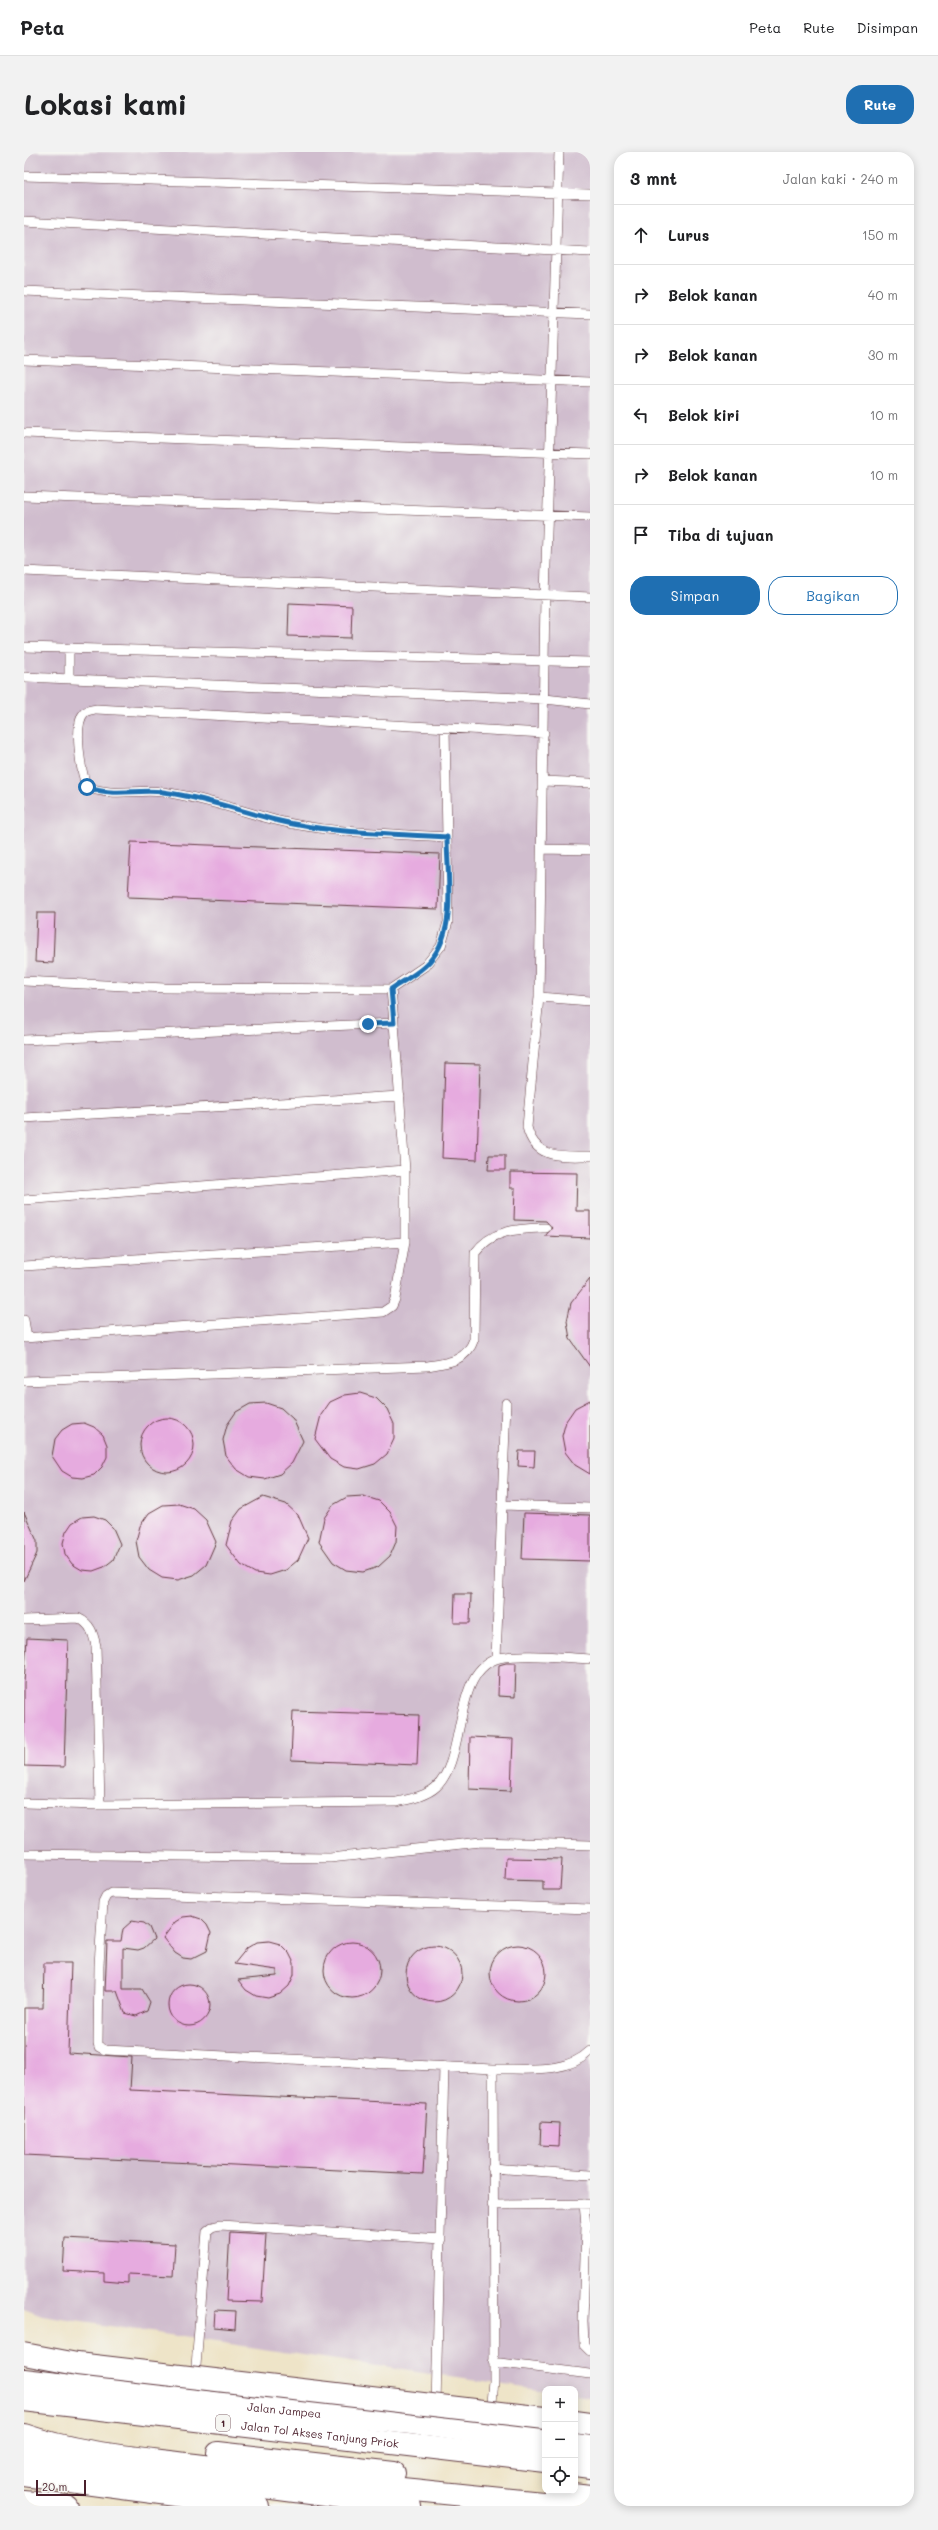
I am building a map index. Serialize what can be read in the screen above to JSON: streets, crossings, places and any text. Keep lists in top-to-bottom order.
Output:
{
  "streets": {
    "highway": ["Jalan Jampea", "1", "Jalan Tol Akses Tanjung Priok"]
  },
  "scale_bar": "20 m",
  "page": {
    "header": "Peta",
    "nav": ["Peta", "Rute", "Disimpan"],
    "buttons": [
      "Rute",
      ["Simpan", "Bagikan"]
    ],
    "title": "Lokasi kami",
    "heading": ["3 mnt", "Jalan kaki · 240 m"],
    "list": [
      ["Lurus", "150 m"],
      ["Belok kanan", "40 m"],
      ["Belok kanan", "30 m"],
      ["Belok kiri", "10 m"],
      ["Belok kanan", "10 m"],
      "Tiba di tujuan"
    ],
    "map_buttons": ["+", "−"],
    "scale": "20 m"
  }
}
